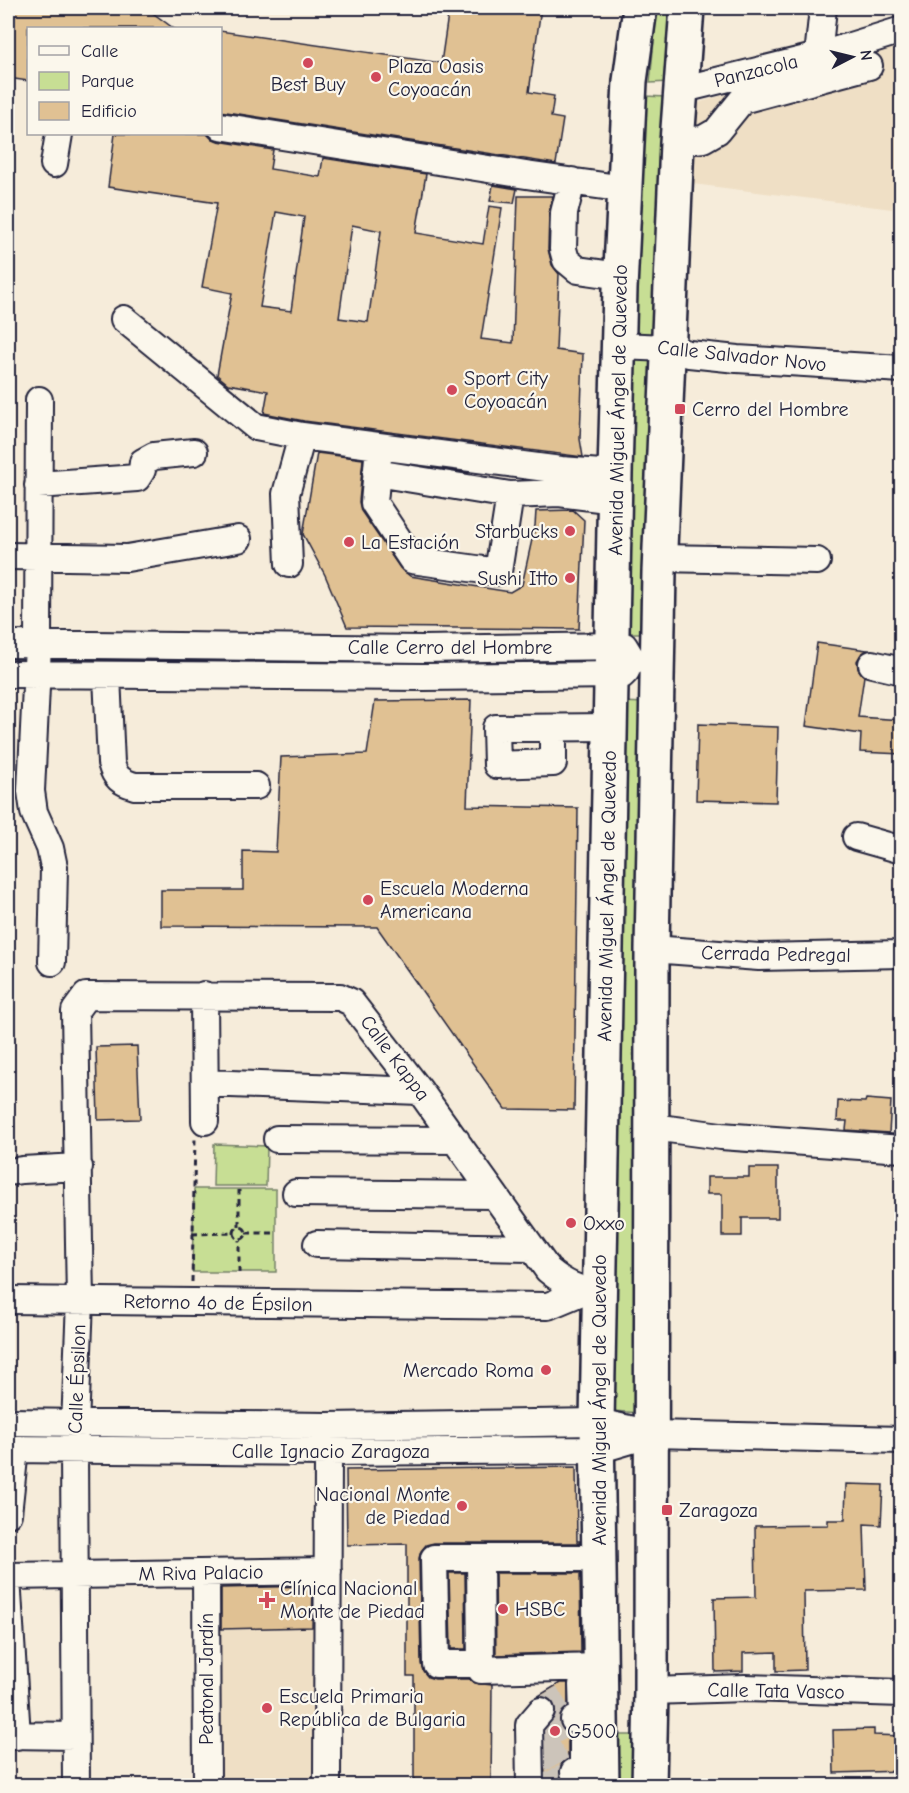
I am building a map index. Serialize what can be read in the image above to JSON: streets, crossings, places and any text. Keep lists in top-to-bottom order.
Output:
{
  "streets": {
    "main road": ["Avenida Miguel Ángel de Quevedo"],
    "street": [
      "Panzacola",
      "Calle Salvador Novo",
      "Calle Cerro del Hombre",
      "Cerrada Pedregal",
      "Calle Kappa",
      "Retorno 4o de Épsilon",
      "Calle Épsilon",
      "Calle Ignacio Zaragoza",
      "M Riva Palacio",
      "Peatonal Jardín",
      "Calle Tata Vasco"
    ]
  },
  "crossings": [
    ["Panzacola", "Avenida Miguel Ángel de Quevedo"],
    ["Calle Salvador Novo", "Avenida Miguel Ángel de Quevedo"],
    ["Avenida Miguel Ángel de Quevedo", "Calle Cerro del Hombre"],
    ["Avenida Miguel Ángel de Quevedo", "Cerrada Pedregal"],
    ["Avenida Miguel Ángel de Quevedo", "Calle Kappa"],
    ["Avenida Miguel Ángel de Quevedo", "Retorno 4o de Épsilon"],
    ["Avenida Miguel Ángel de Quevedo", "Calle Ignacio Zaragoza"],
    ["Avenida Miguel Ángel de Quevedo", "Calle Tata Vasco"],
    ["Calle Kappa", "Retorno 4o de Épsilon"],
    ["Calle Kappa", "Calle Épsilon"],
    ["Retorno 4o de Épsilon", "Calle Épsilon"],
    ["Calle Épsilon", "Calle Ignacio Zaragoza"],
    ["Calle Épsilon", "M Riva Palacio"],
    ["M Riva Palacio", "Peatonal Jardín"]
  ],
  "places": {
    "other": [
      "Best Buy",
      "Plaza Oasis Coyoacán",
      "Sport City Coyoacán",
      "Starbucks",
      "La Estación",
      "Sushi Itto",
      "Escuela Moderna Americana",
      "Oxxo",
      "Mercado Roma",
      "Nacional Monte de Piedad",
      "HSBC",
      "Escuela Primaria República de Bulgaria",
      "G500"
    ],
    "transit": ["Cerro del Hombre", "Zaragoza"],
    "health": ["Clínica Nacional Monte de Piedad"]
  },
  "legend": ["Calle", "Parque", "Edificio"],
  "north": "right"
}
